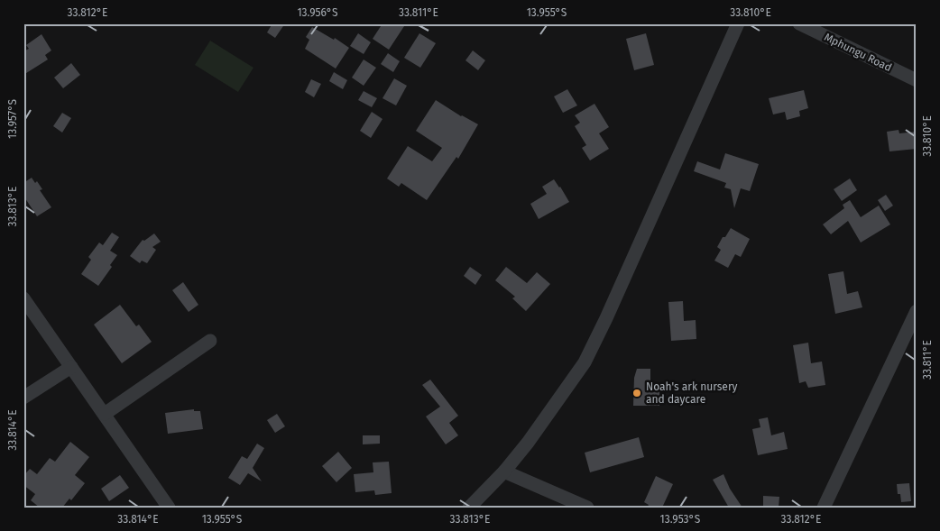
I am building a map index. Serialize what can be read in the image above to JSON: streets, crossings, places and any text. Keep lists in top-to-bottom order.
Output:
{
  "streets": {
    "street": ["Mphungu Road"]
  },
  "places": ["Noah's ark nursery and daycare"],
  "coordinates": [
    "33.812°E",
    "13.956°S",
    "33.811°E",
    "13.955°S",
    "33.810°E",
    "13.957°S",
    "33.813°E",
    "33.814°E",
    "13.953°S"
  ]
}
